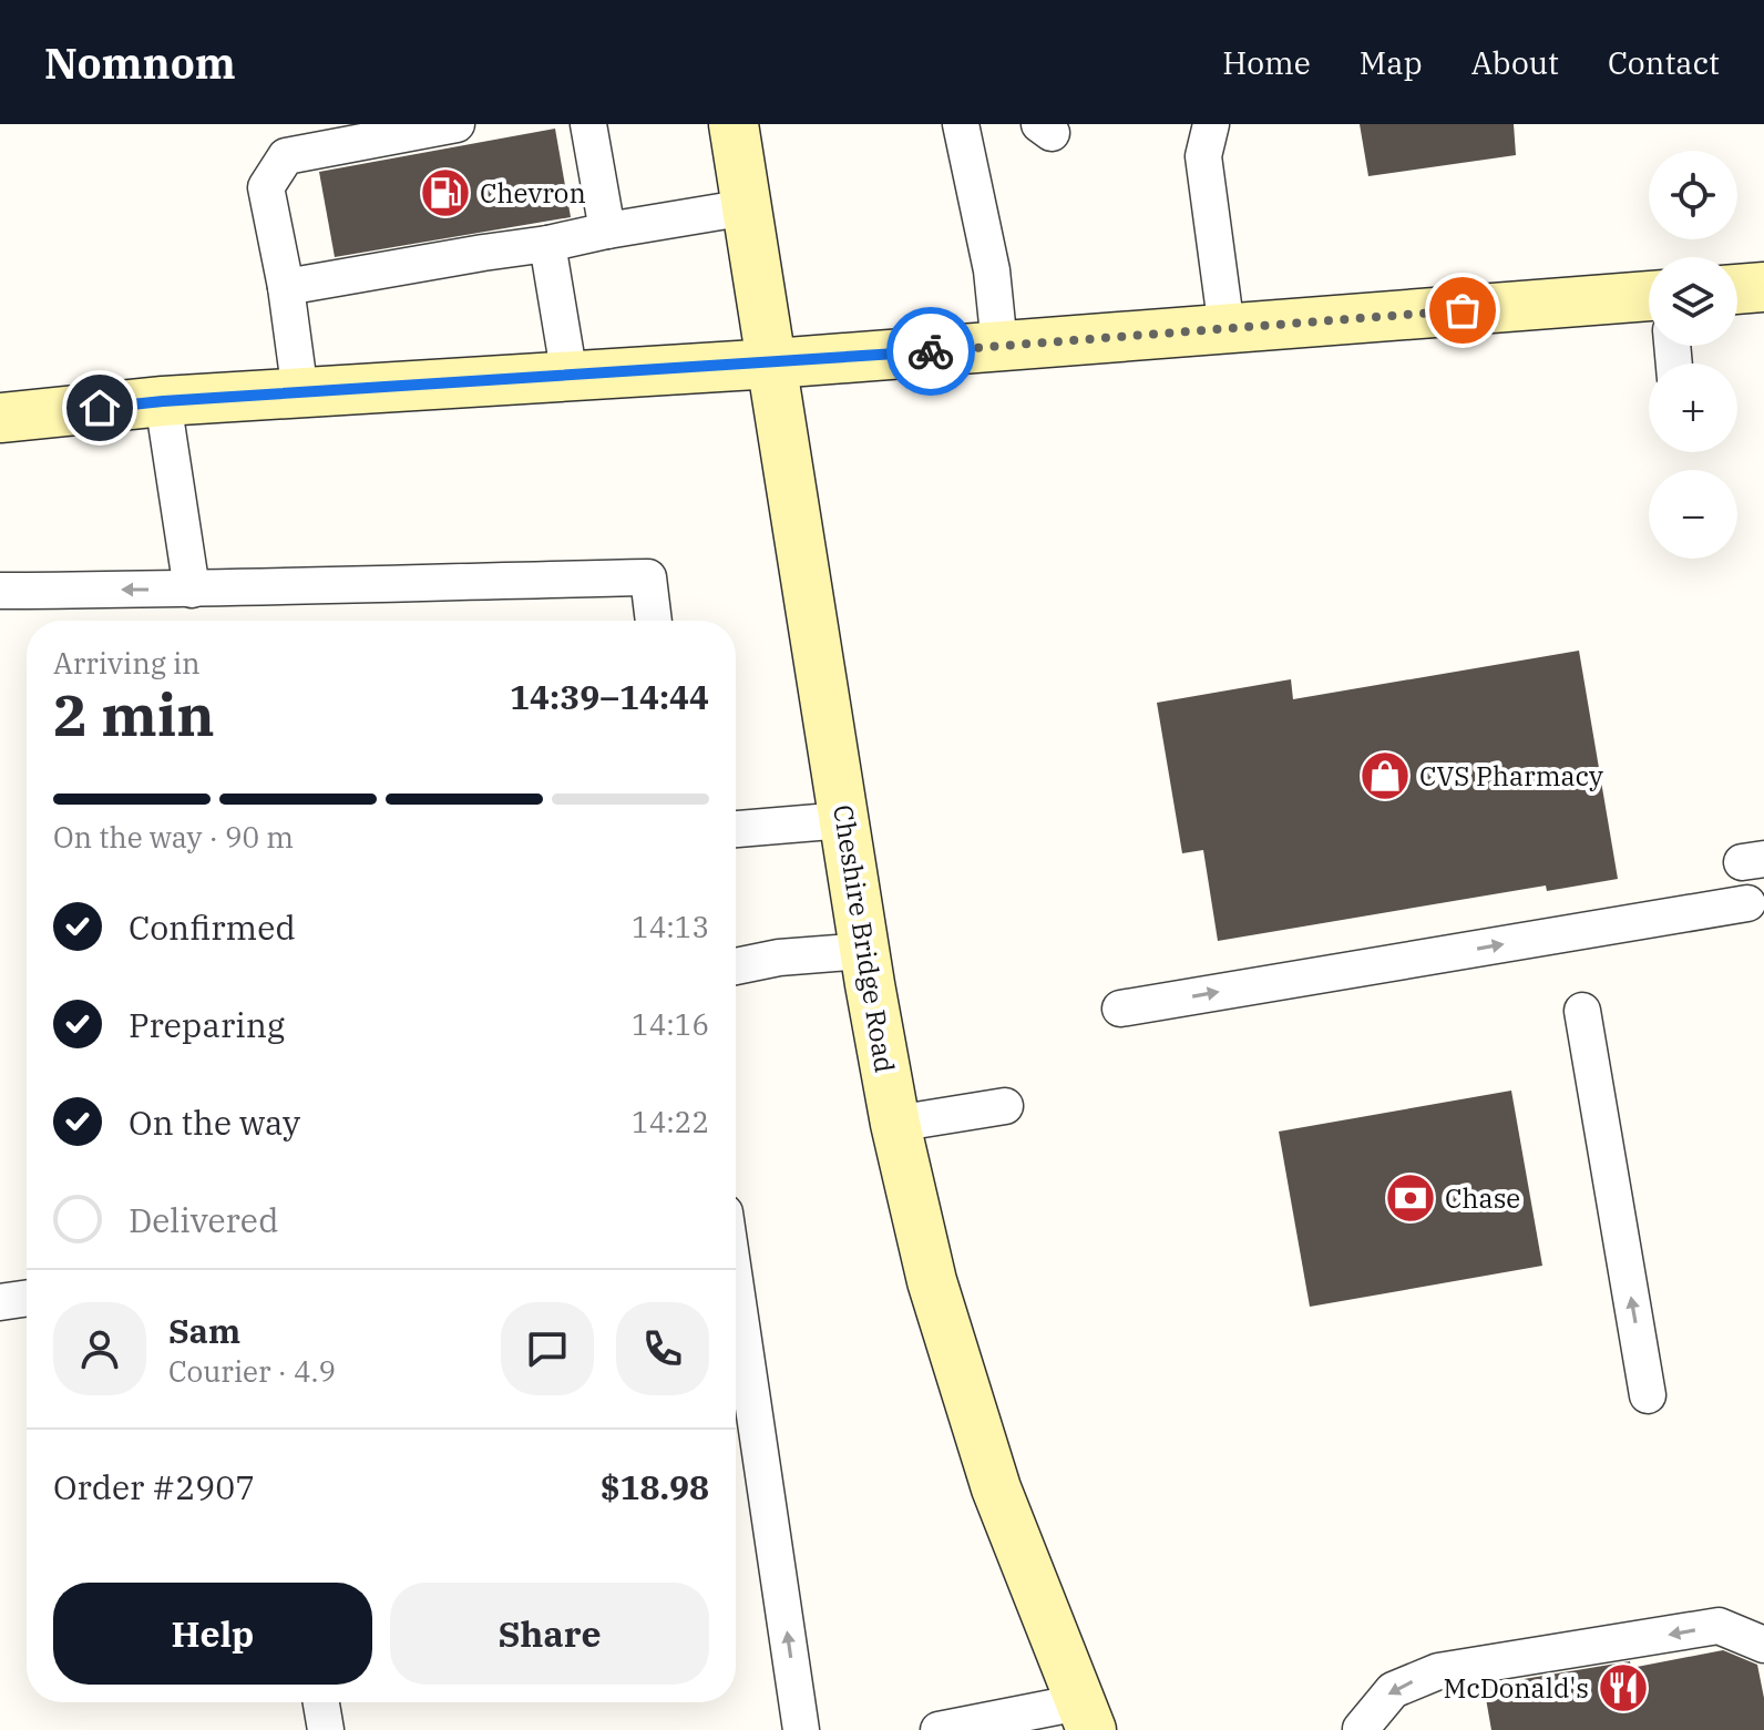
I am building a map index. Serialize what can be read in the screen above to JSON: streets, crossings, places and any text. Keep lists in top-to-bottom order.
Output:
{
  "streets": {
    "main road": ["Cheshire Bridge Road"]
  },
  "places": {
    "fuel station": ["Chevron"],
    "shop": ["CVS Pharmacy"],
    "bank": ["Chase"],
    "restaurant": ["McDonald's"]
  },
  "page": {
    "header": "Nomnom",
    "nav": [
      "Home",
      "Map",
      "About",
      "Contact"
    ],
    "map_buttons": ["+", "−"],
    "heading": ["2 min", "Arriving in", "14:39–14:44"],
    "panel": [
      "Sam",
      "Courier · 4.9",
      "Order #2907",
      "$18.98"
    ],
    "bar": "On the way · 90 m",
    "list": [
      ["Confirmed", "14:13"],
      ["Preparing", "14:16"],
      ["On the way", "14:22"],
      "Delivered"
    ],
    "buttons": ["Help", "Share"]
  }
}
